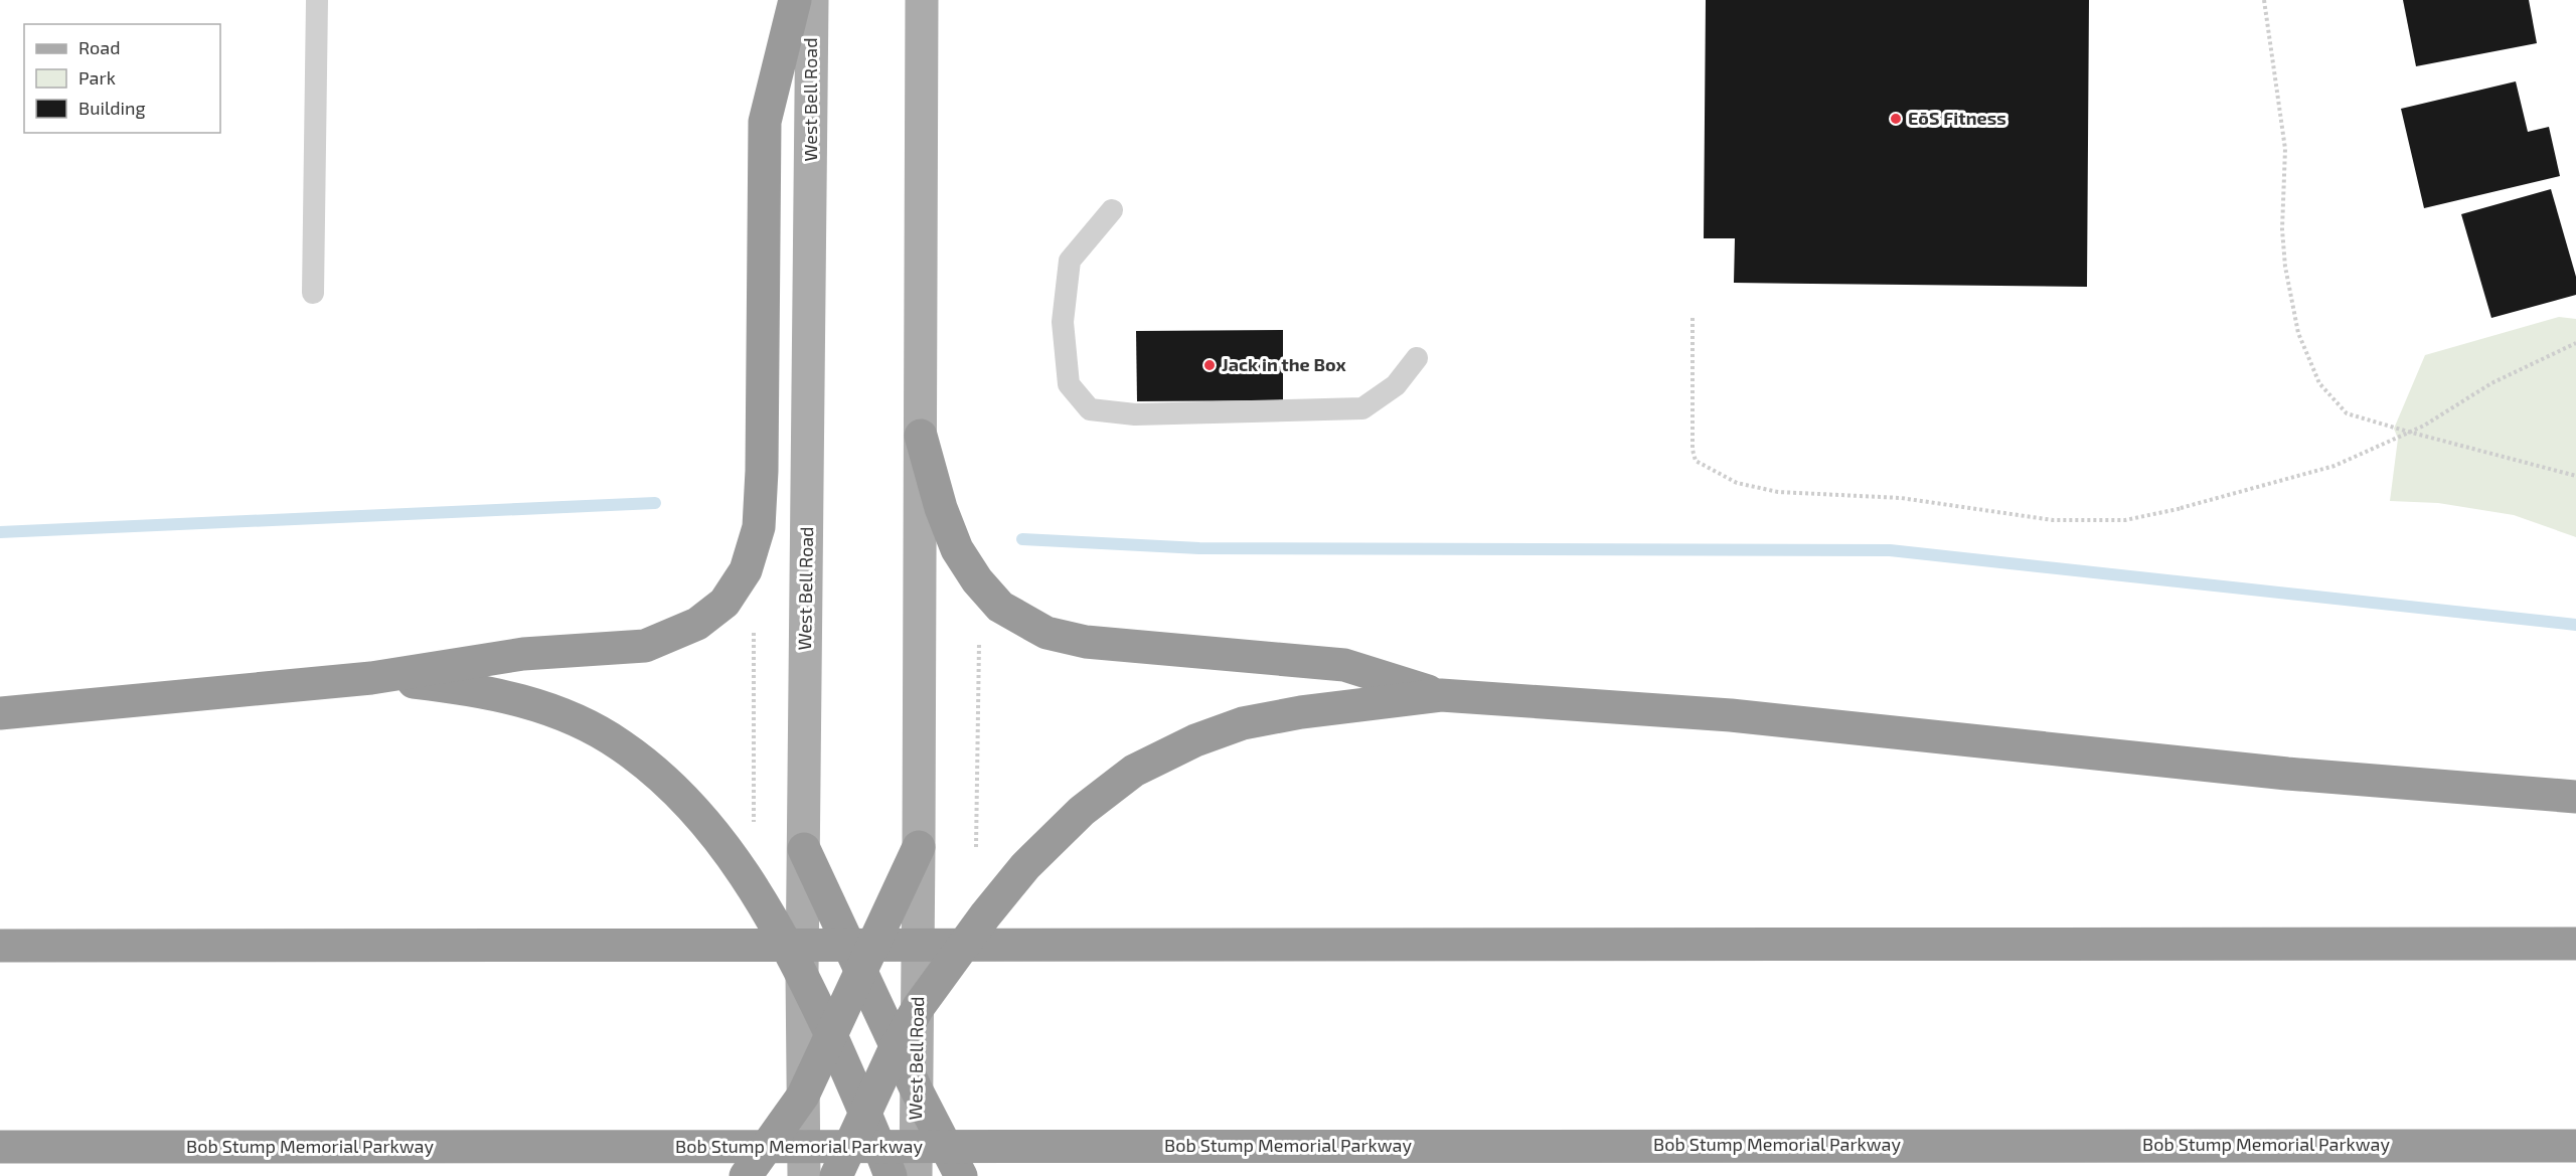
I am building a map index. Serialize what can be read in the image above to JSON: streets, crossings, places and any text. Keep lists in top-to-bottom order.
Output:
{
  "streets": {
    "highway": ["Bob Stump Memorial Parkway"],
    "main road": ["West Bell Road"]
  },
  "places": ["EōS Fitness", "Jack in the Box"],
  "legend": ["Road", "Park", "Building"]
}
